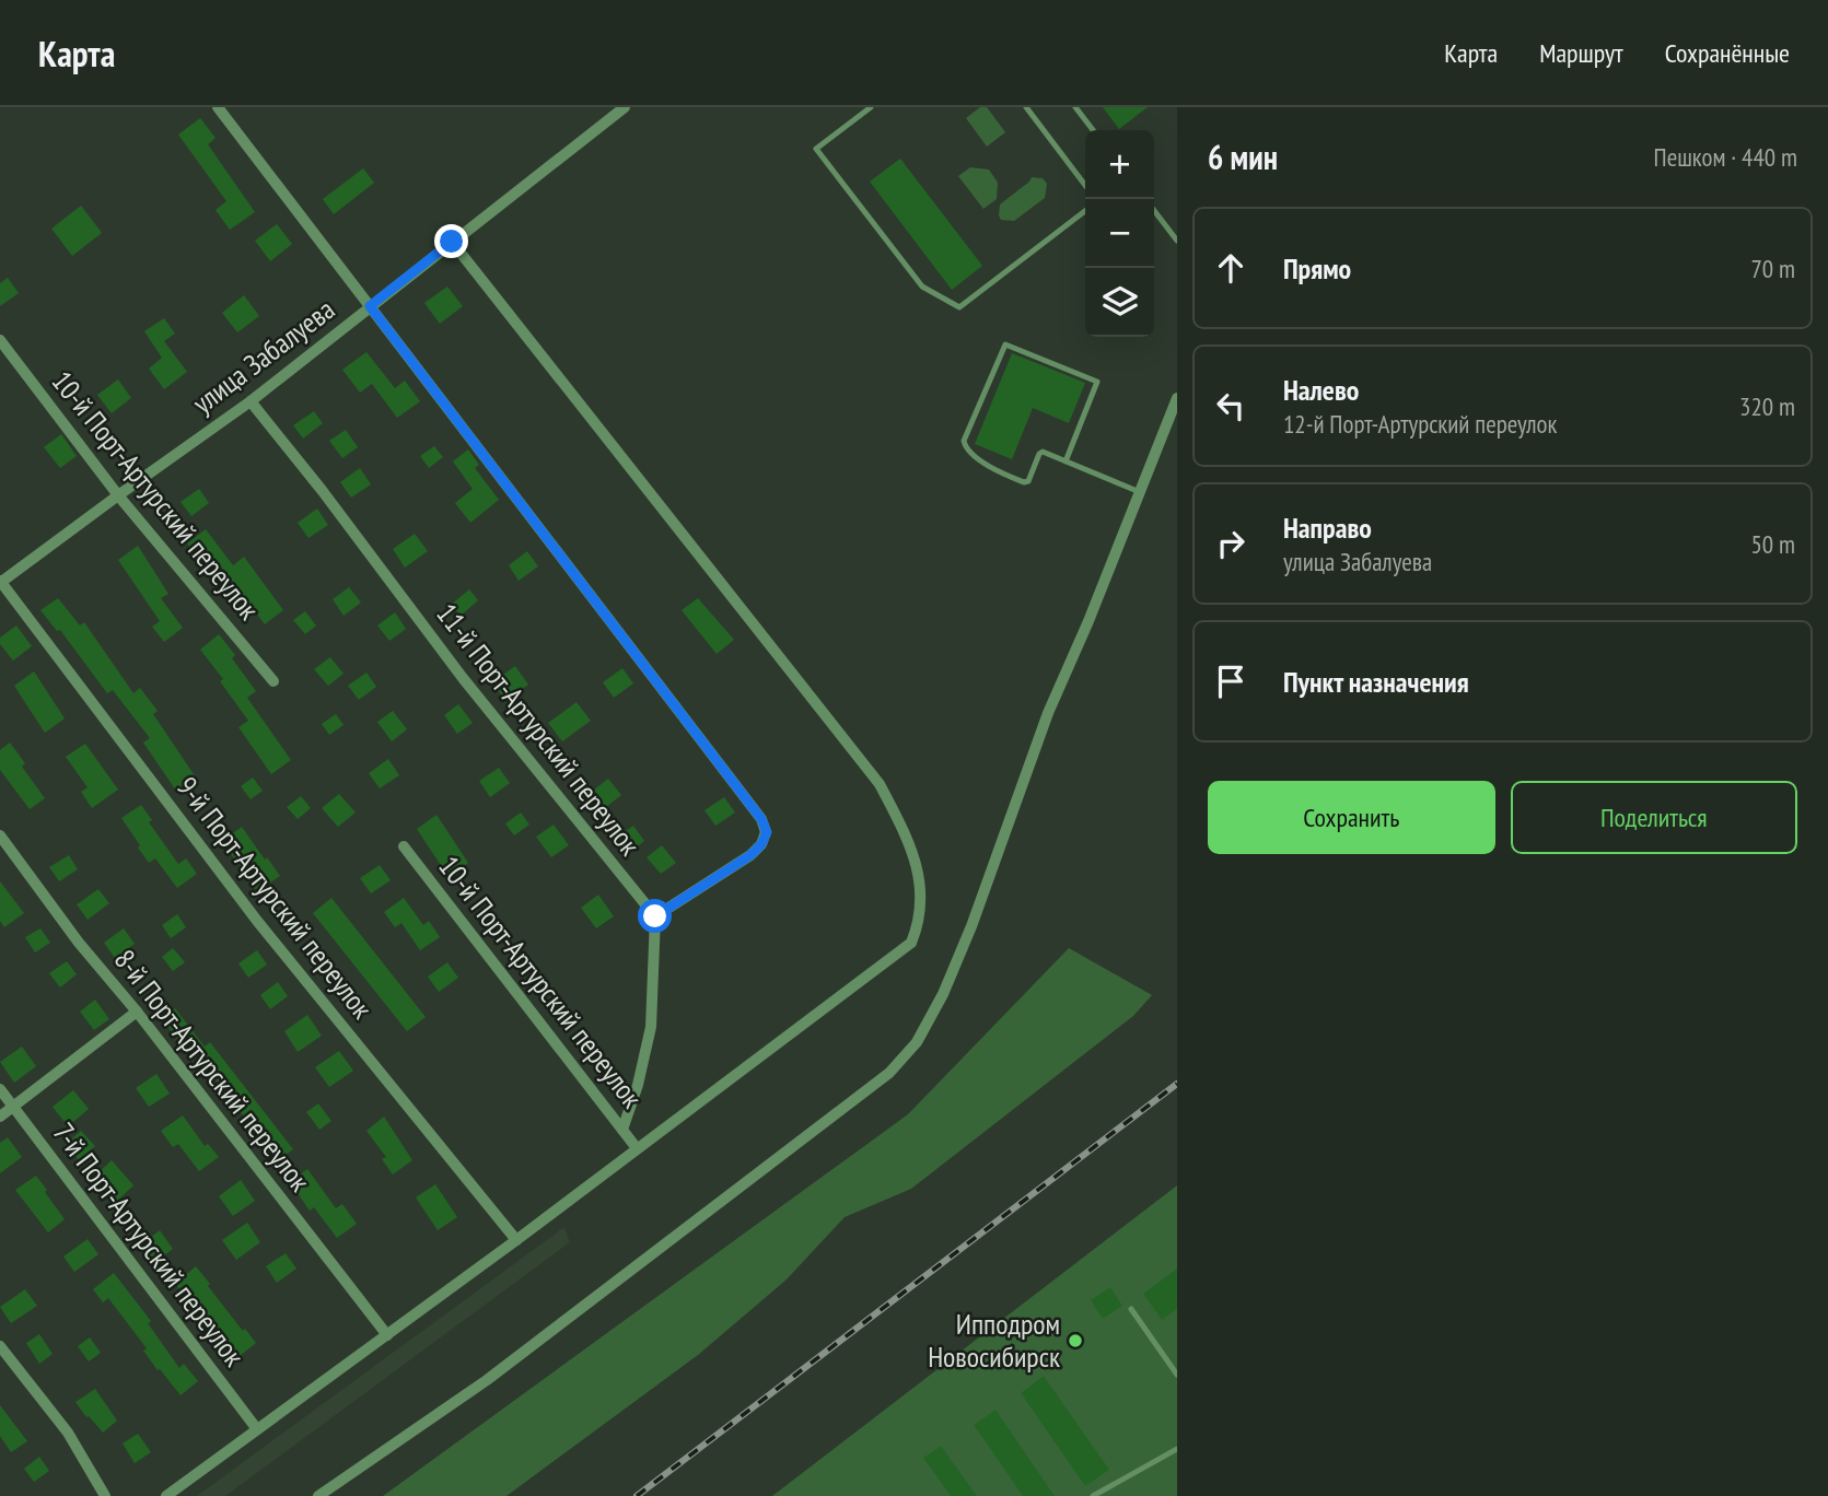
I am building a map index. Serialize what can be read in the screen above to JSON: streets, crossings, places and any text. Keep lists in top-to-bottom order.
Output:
{
  "streets": {
    "street": [
      "улица Забалуева",
      "10-й Порт-Артурский переулок",
      "11-й Порт-Артурский переулок",
      "9-й Порт-Артурский переулок",
      "8-й Порт-Артурский переулок",
      "7-й Порт-Артурский переулок"
    ]
  },
  "crossings": [
    ["улица Забалуева", "10-й Порт-Артурский переулок"],
    ["улица Забалуева", "11-й Порт-Артурский переулок"],
    ["улица Забалуева", "9-й Порт-Артурский переулок"]
  ],
  "places": ["Ипподром Новосибирск"],
  "page": {
    "header": "Карта",
    "nav": ["Карта", "Маршрут", "Сохранённые"],
    "heading": ["6 мин", "Пешком · 440 m"],
    "map_buttons": ["+", "−"],
    "list": [
      ["Прямо", "70 m"],
      ["Налево", "12-й Порт-Артурский переулок", "320 m"],
      ["Направо", "улица Забалуева", "50 m"],
      "Пункт назначения"
    ],
    "buttons": ["Сохранить", "Поделиться"]
  }
}
